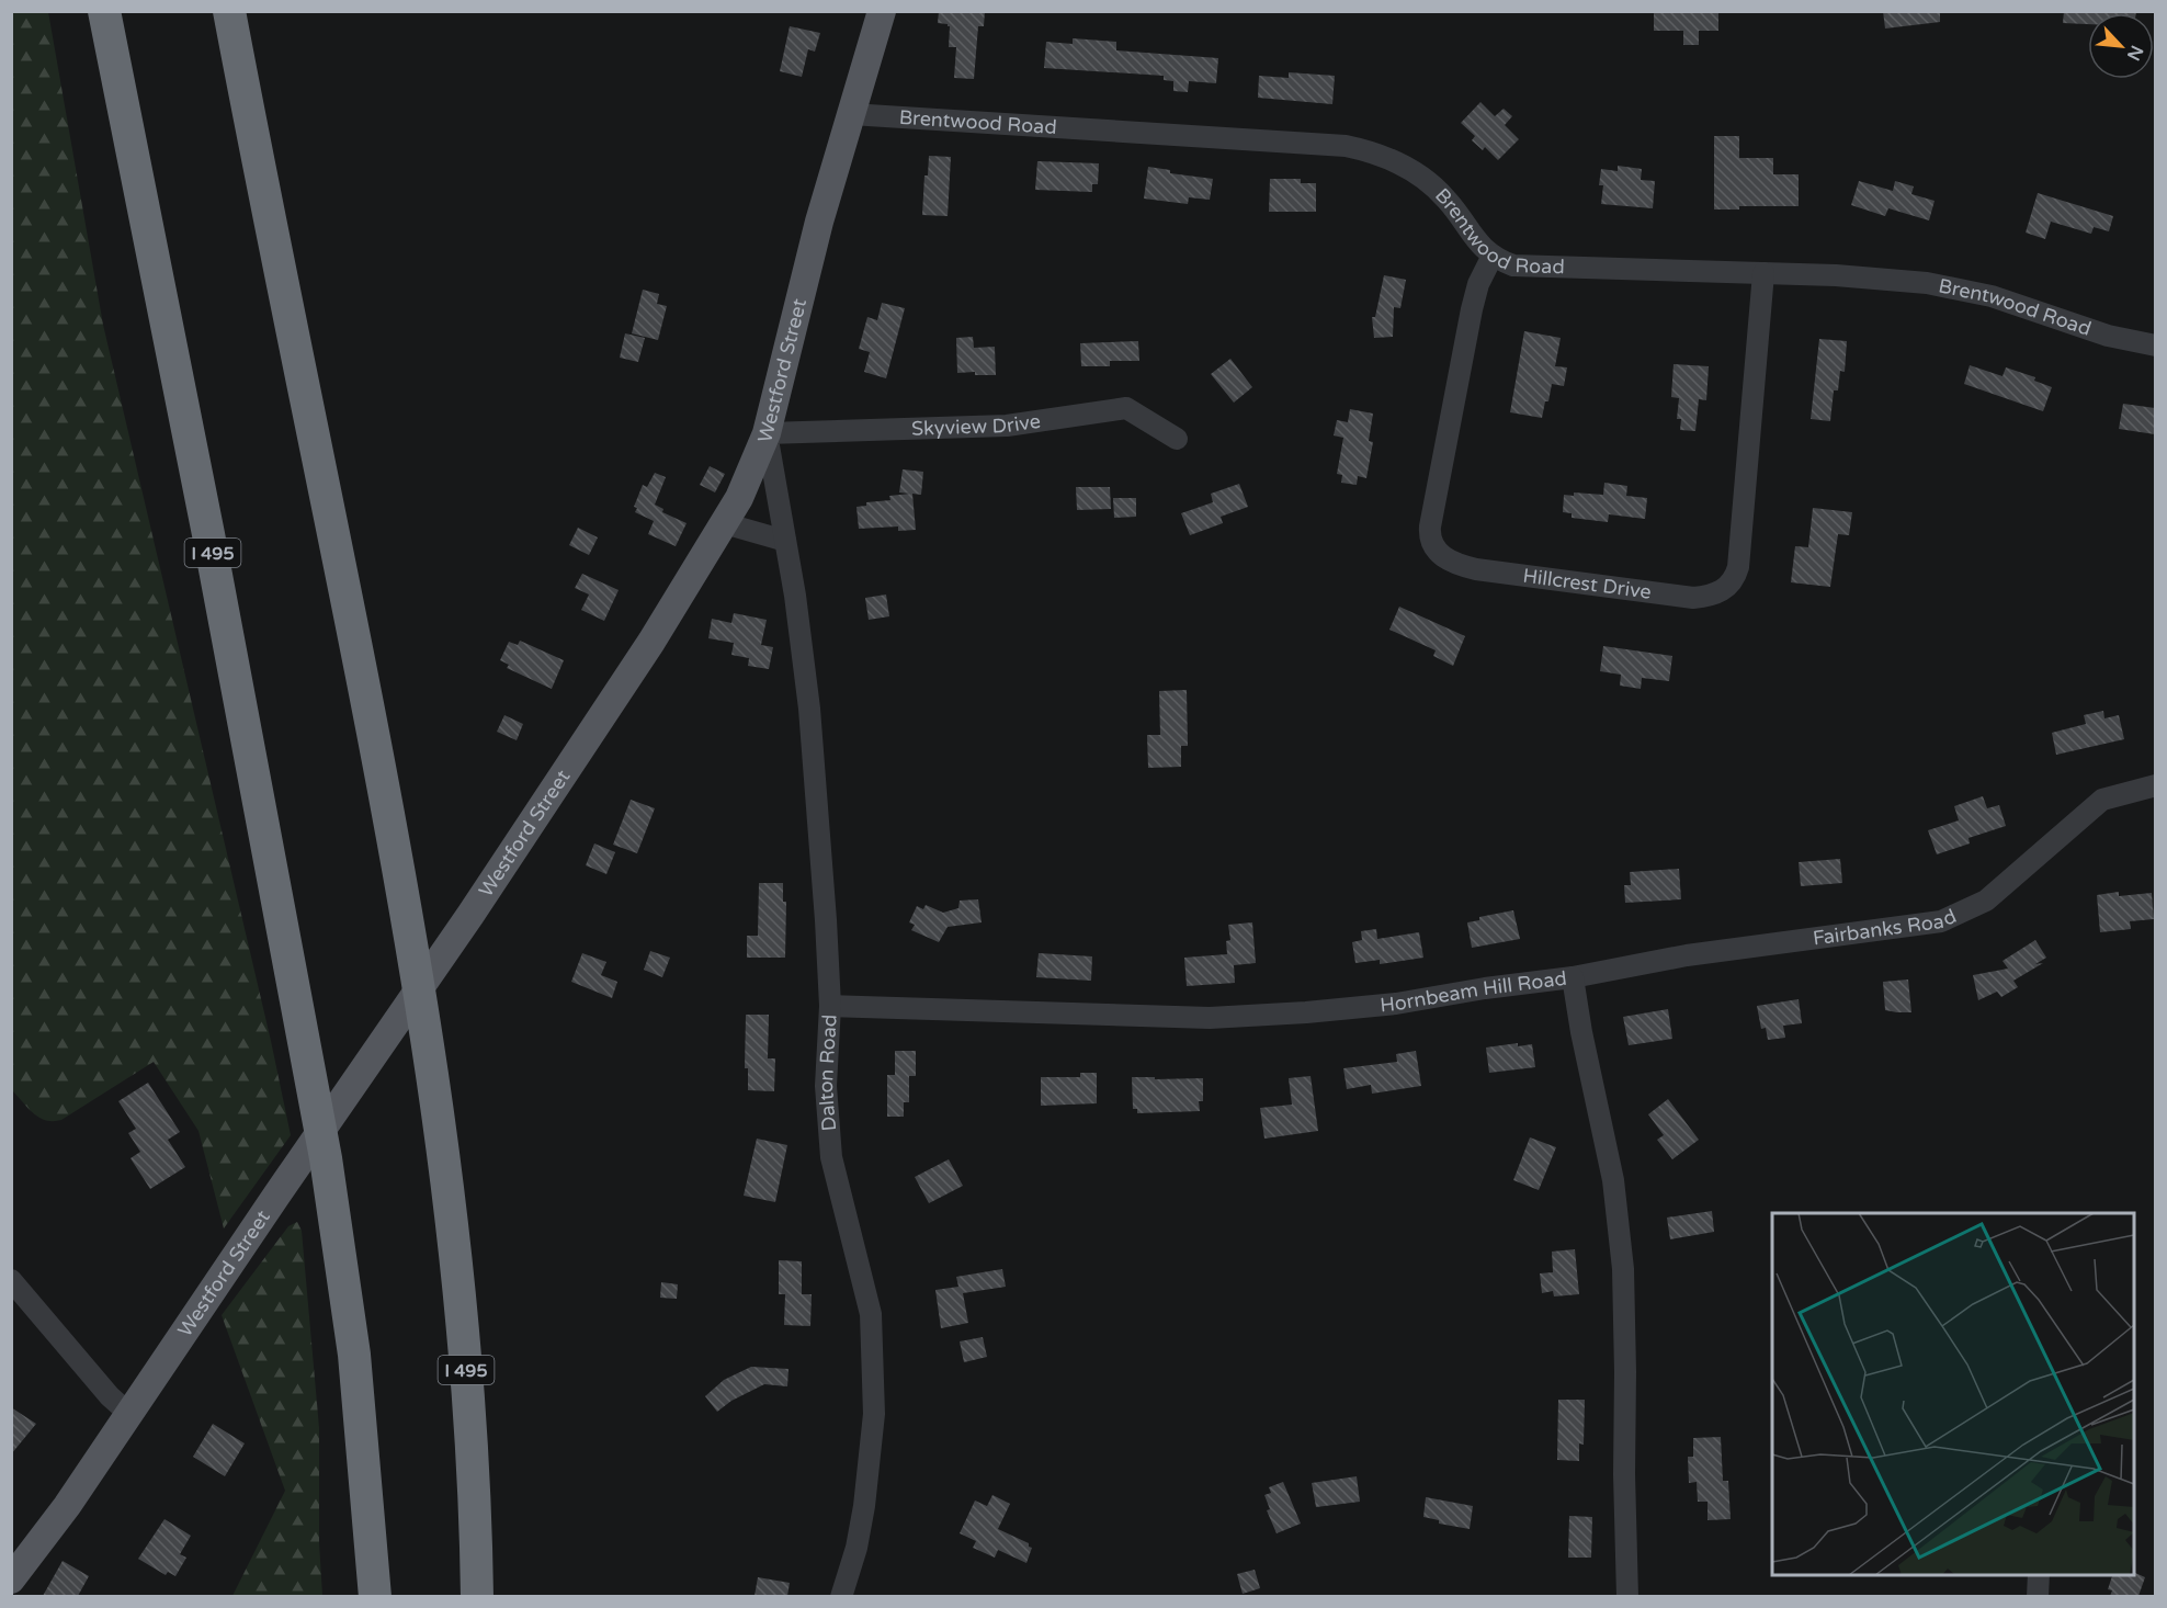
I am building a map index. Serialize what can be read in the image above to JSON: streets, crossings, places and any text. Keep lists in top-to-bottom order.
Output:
{
  "streets": {
    "highway": ["I 495"],
    "main road": ["Westford Street"],
    "street": [
      "Brentwood Road",
      "Skyview Drive",
      "Hillcrest Drive",
      "Fairbanks Road",
      "Hornbeam Hill Road",
      "Dalton Road"
    ]
  },
  "crossings": [
    ["Brentwood Road", "Westford Street"],
    ["Brentwood Road", "Hillcrest Drive"],
    ["Westford Street", "Skyview Drive"],
    ["Westford Street", "Dalton Road"],
    ["Skyview Drive", "Dalton Road"],
    ["Fairbanks Road", "Hornbeam Hill Road"],
    ["Hornbeam Hill Road", "Dalton Road"]
  ],
  "north": "bottom right"
}
